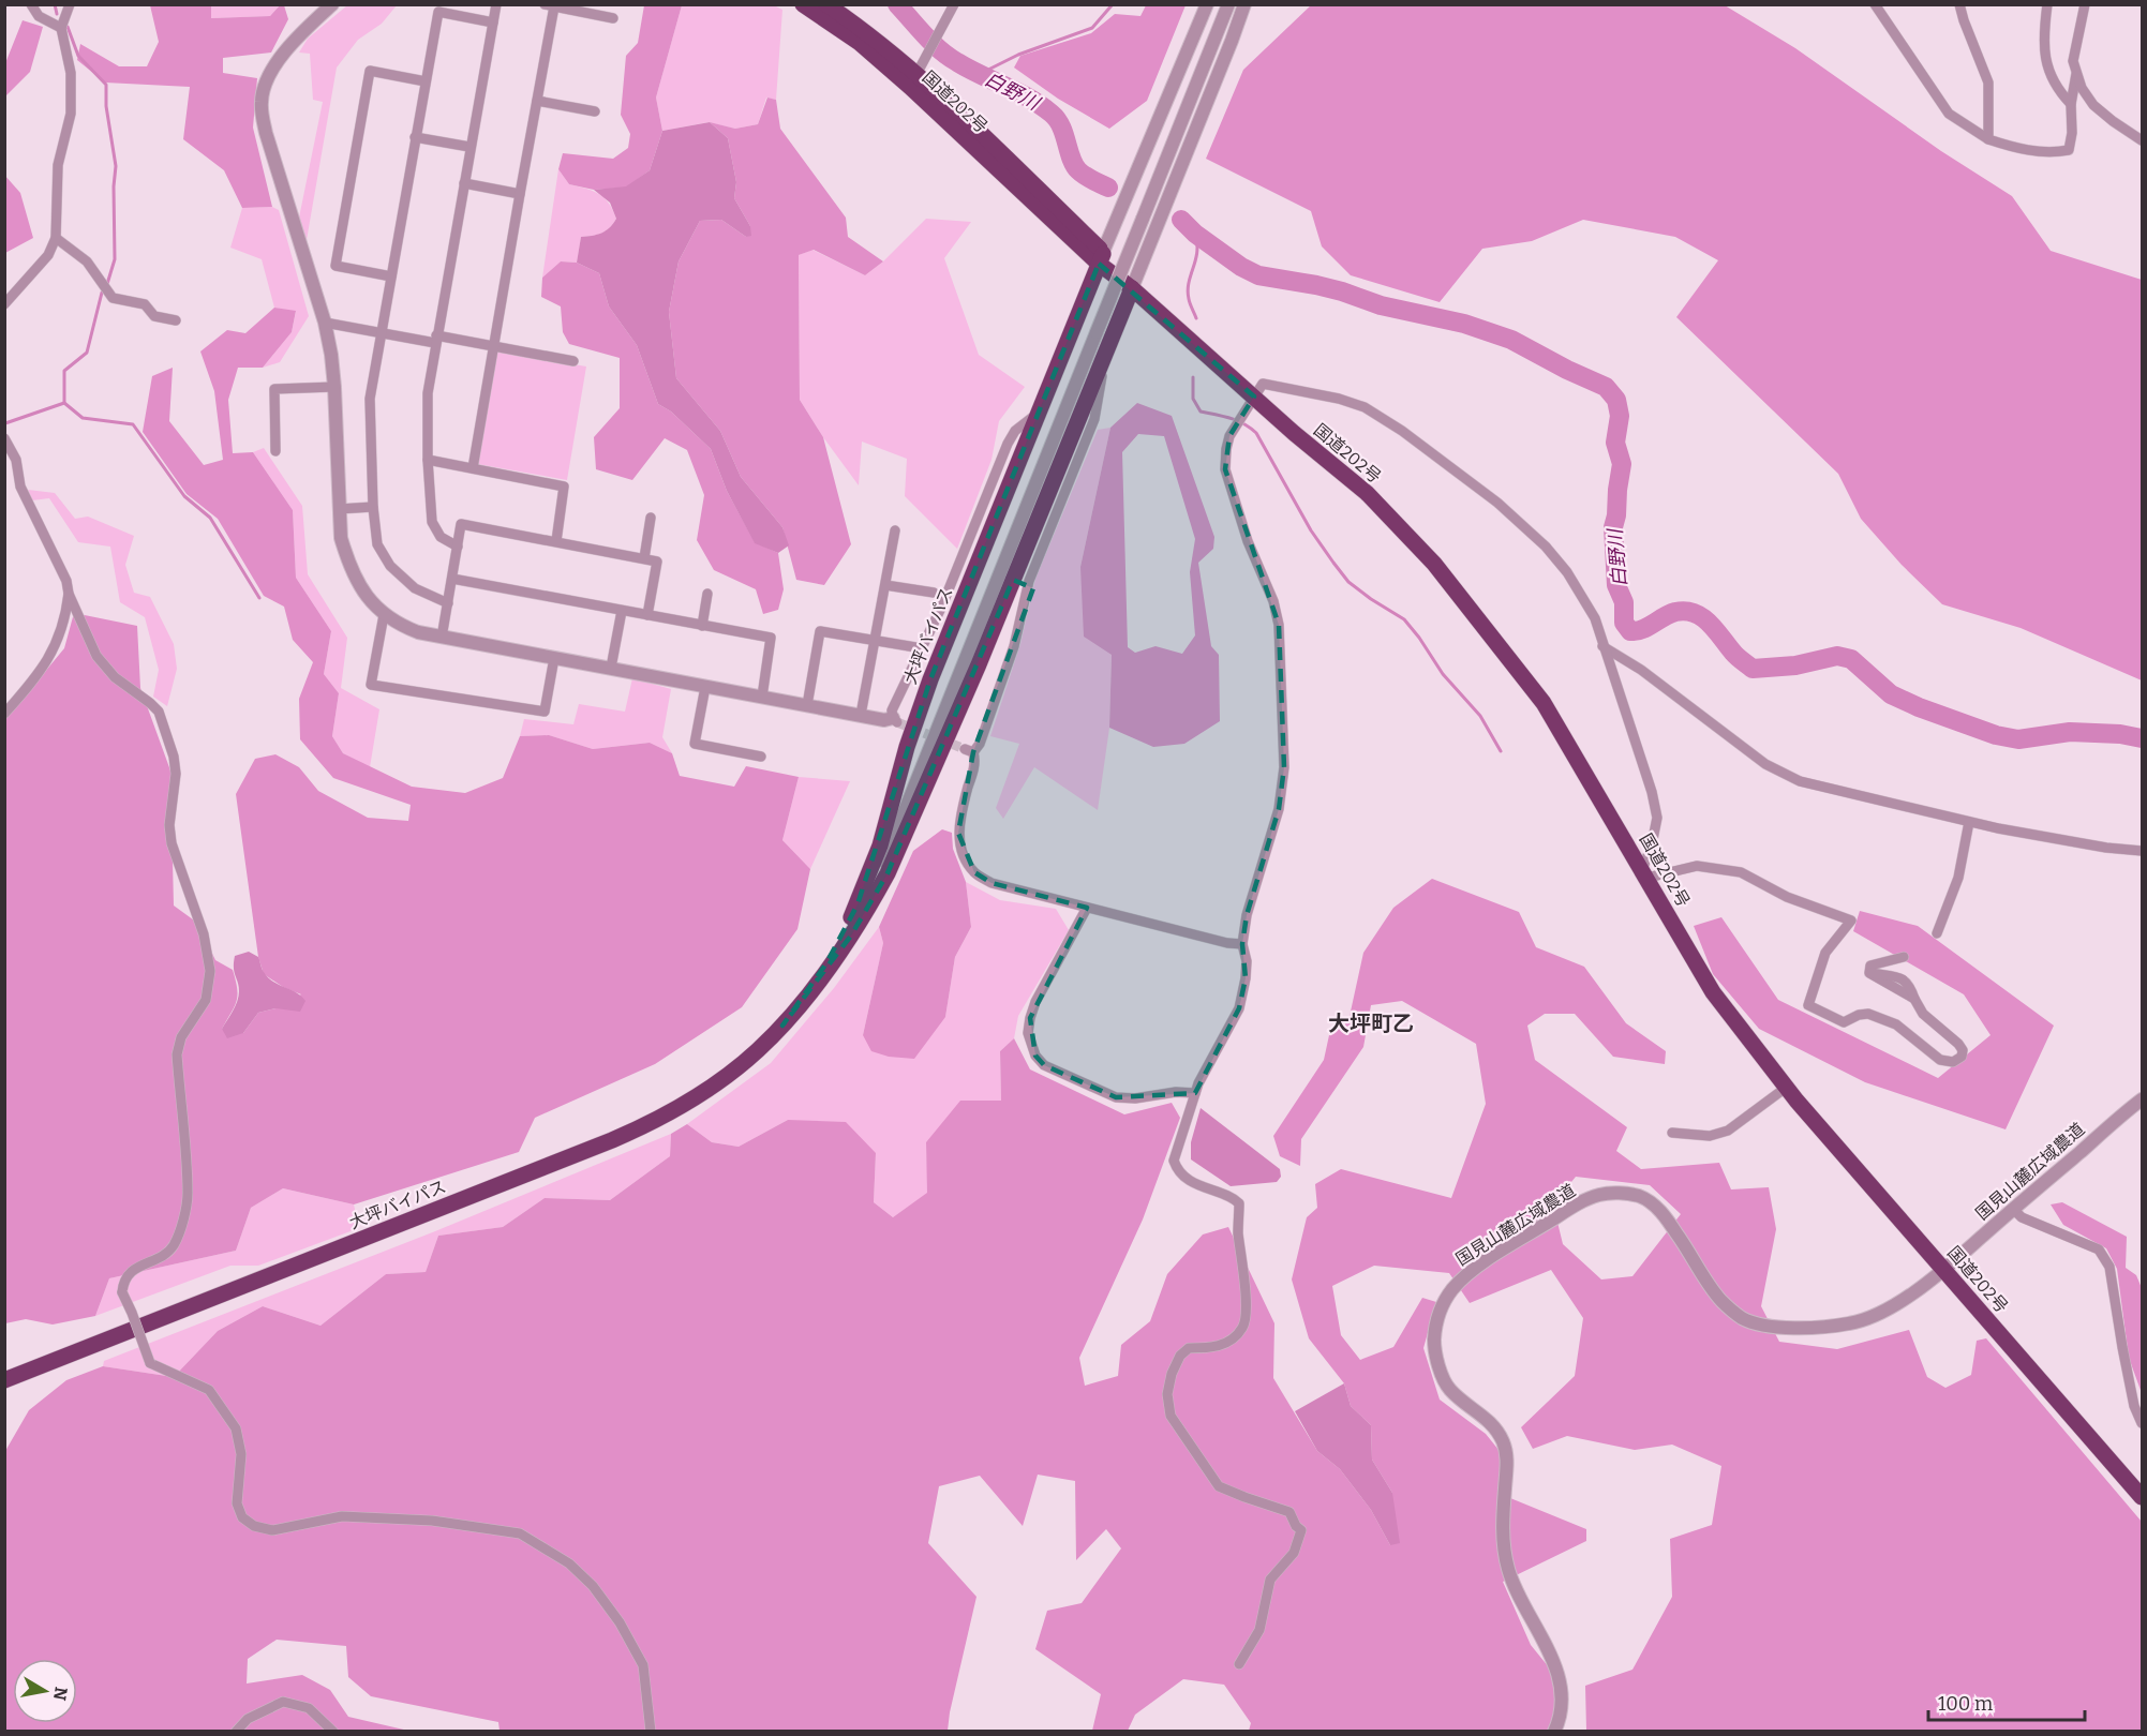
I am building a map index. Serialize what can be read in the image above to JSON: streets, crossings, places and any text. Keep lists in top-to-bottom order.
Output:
{
  "streets": {
    "highway": ["国道202号", "大坪バイパス"],
    "street": ["国見山麓広域農道"]
  },
  "crossings": [
    ["国道202号", "大坪バイパス"],
    ["国道202号", "国見山麓広域農道"]
  ],
  "districts": ["大坪町乙"],
  "water": ["白野川"],
  "scale_bar": "100 m",
  "north": "right"
}
